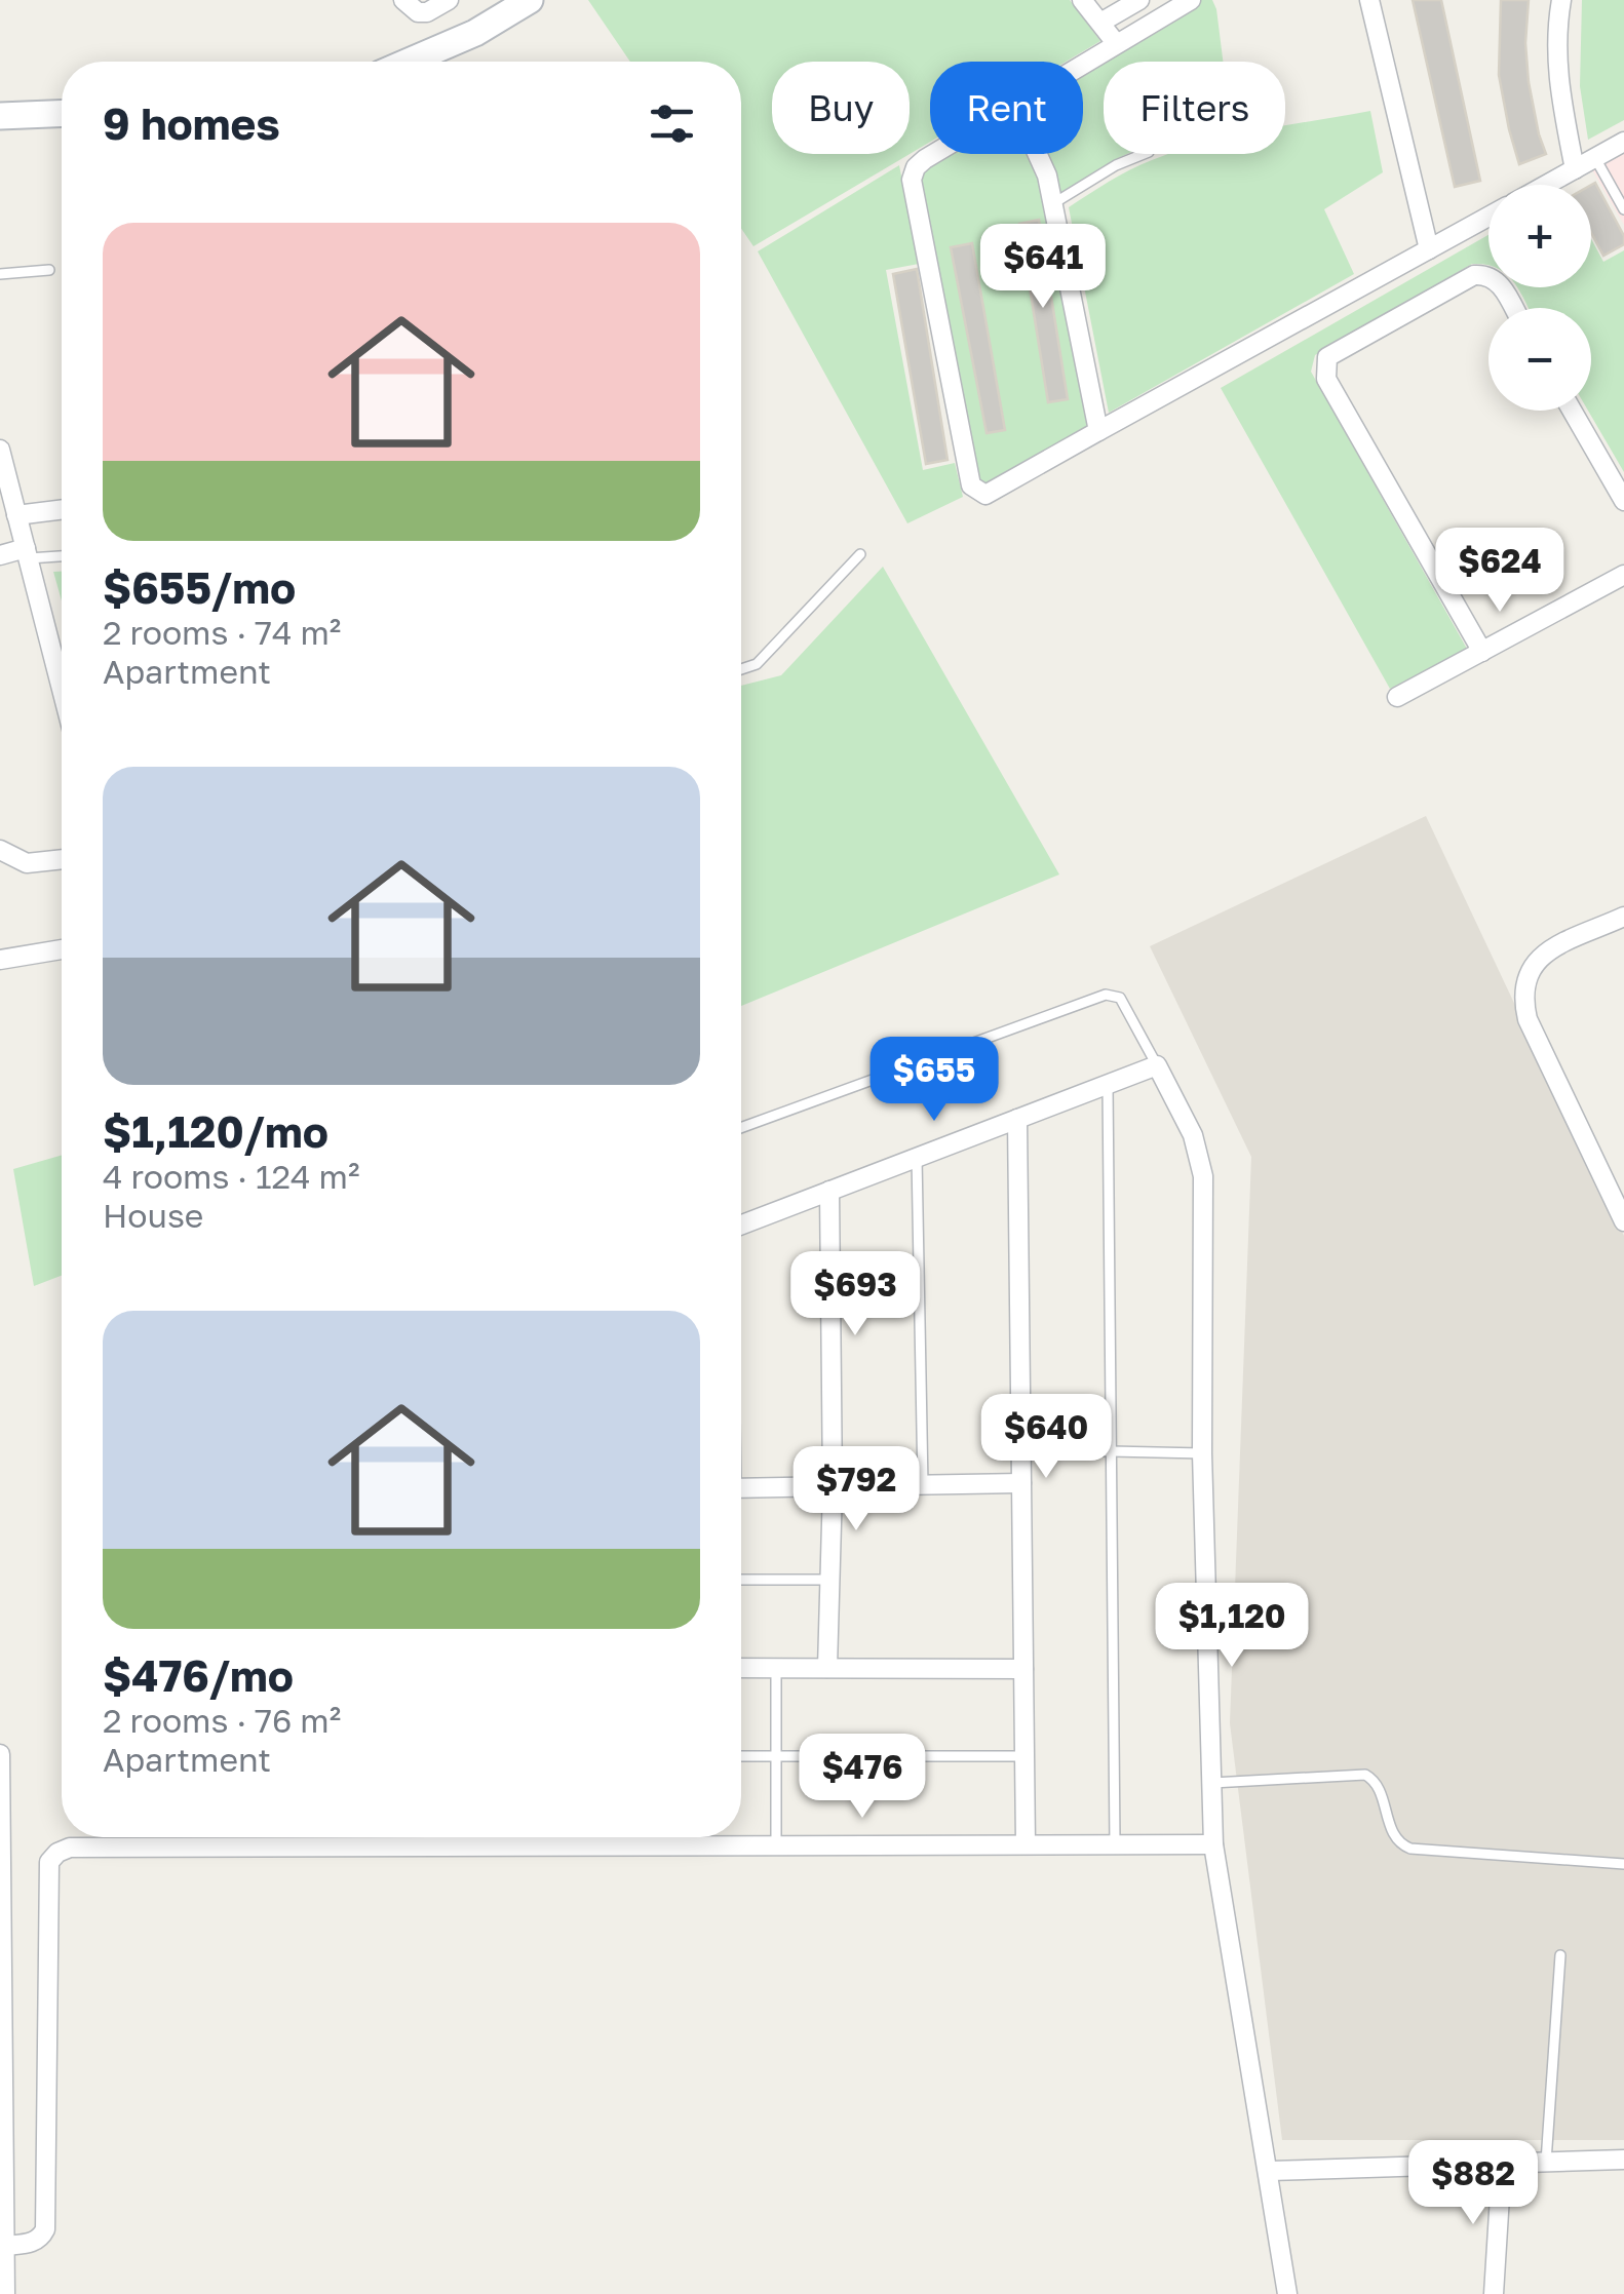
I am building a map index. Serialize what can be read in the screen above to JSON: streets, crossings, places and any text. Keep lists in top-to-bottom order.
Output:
{
  "page": {
    "chip": ["Buy", "Rent", "Filters"],
    "heading": "9 homes",
    "map_buttons": ["+", "−"],
    "list": [
      {
        "name": "$655/mo",
        "note": "2 rooms · 74 m² · Apartment"
      },
      {
        "name": "$1,120/mo",
        "note": "4 rooms · 124 m² · House"
      },
      {
        "name": "$476/mo",
        "note": "2 rooms · 76 m² · Apartment"
      }
    ],
    "price": [
      "$641",
      "$624",
      "$655",
      "$693",
      "$640",
      "$792",
      "$1,120",
      "$476",
      "$882"
    ]
  }
}
